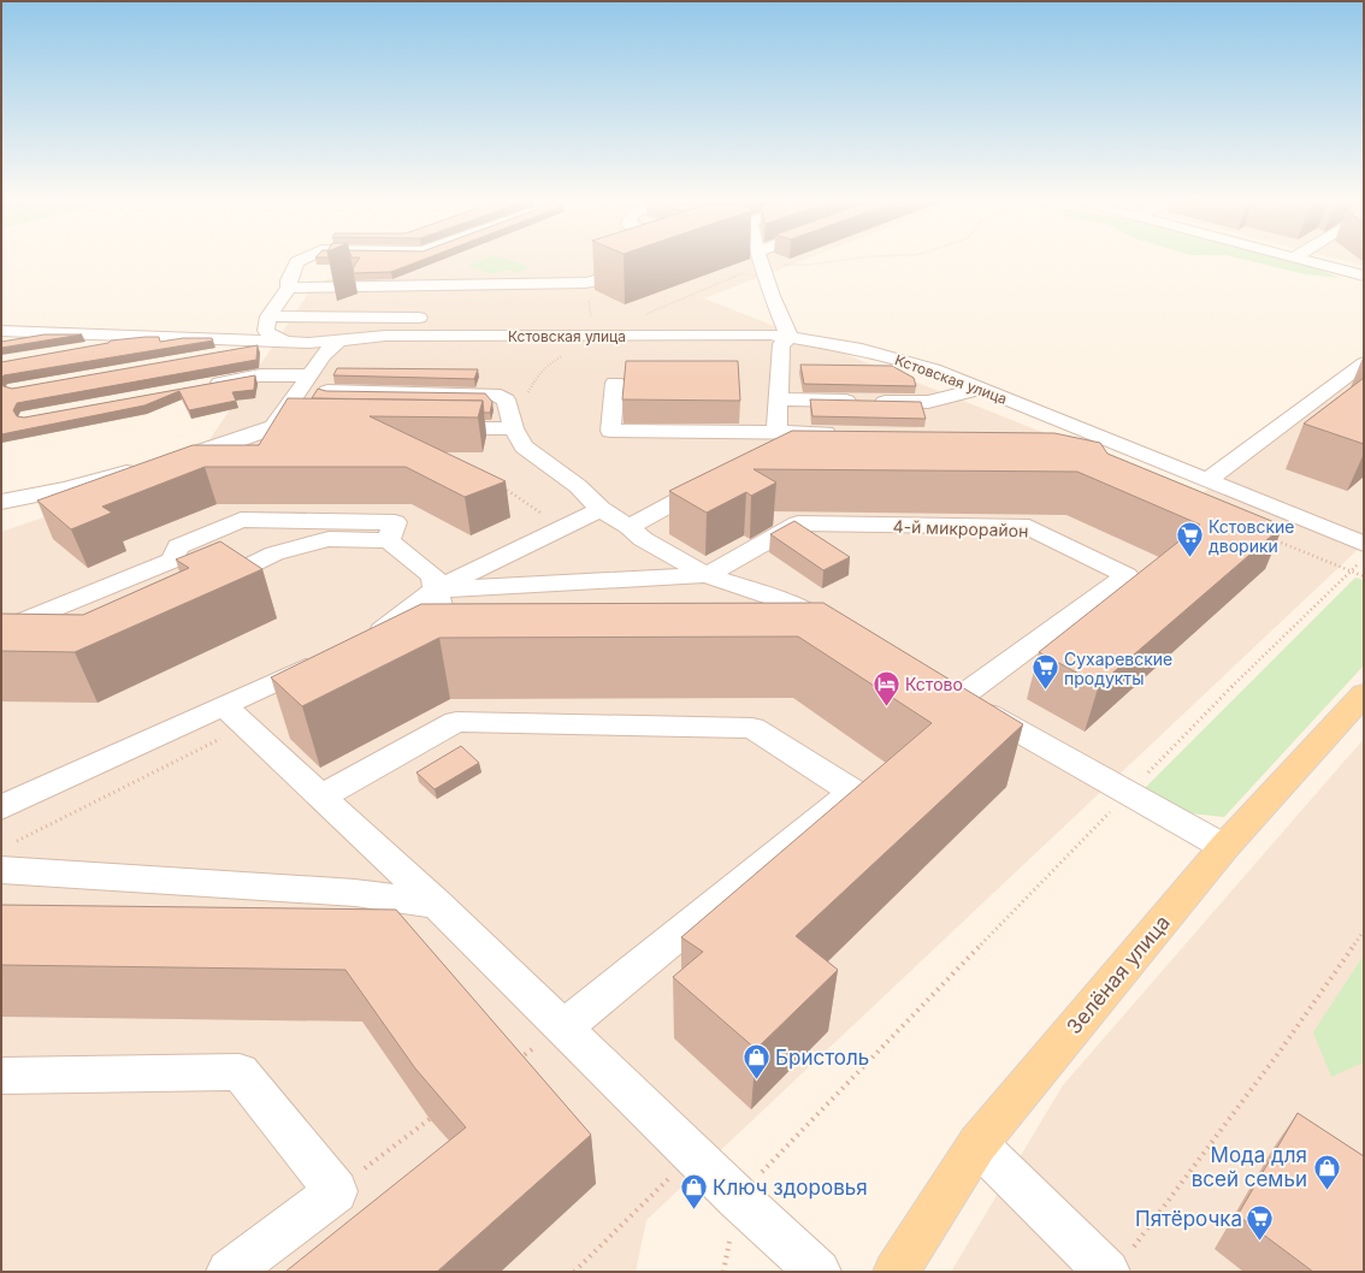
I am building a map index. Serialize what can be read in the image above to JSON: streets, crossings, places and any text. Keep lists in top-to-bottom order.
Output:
{
  "streets": {
    "main road": ["Зелёная улица"],
    "street": ["Кстовская улица", "4-й микрорайон"]
  },
  "places": {
    "supermarket": ["Кстовские дворики", "Сухаревские продукты", "Пятёрочка"],
    "hotel": ["Кстово"],
    "shop": ["Бристоль", "Мода для всей семьи", "Ключ здоровья"]
  }
}
